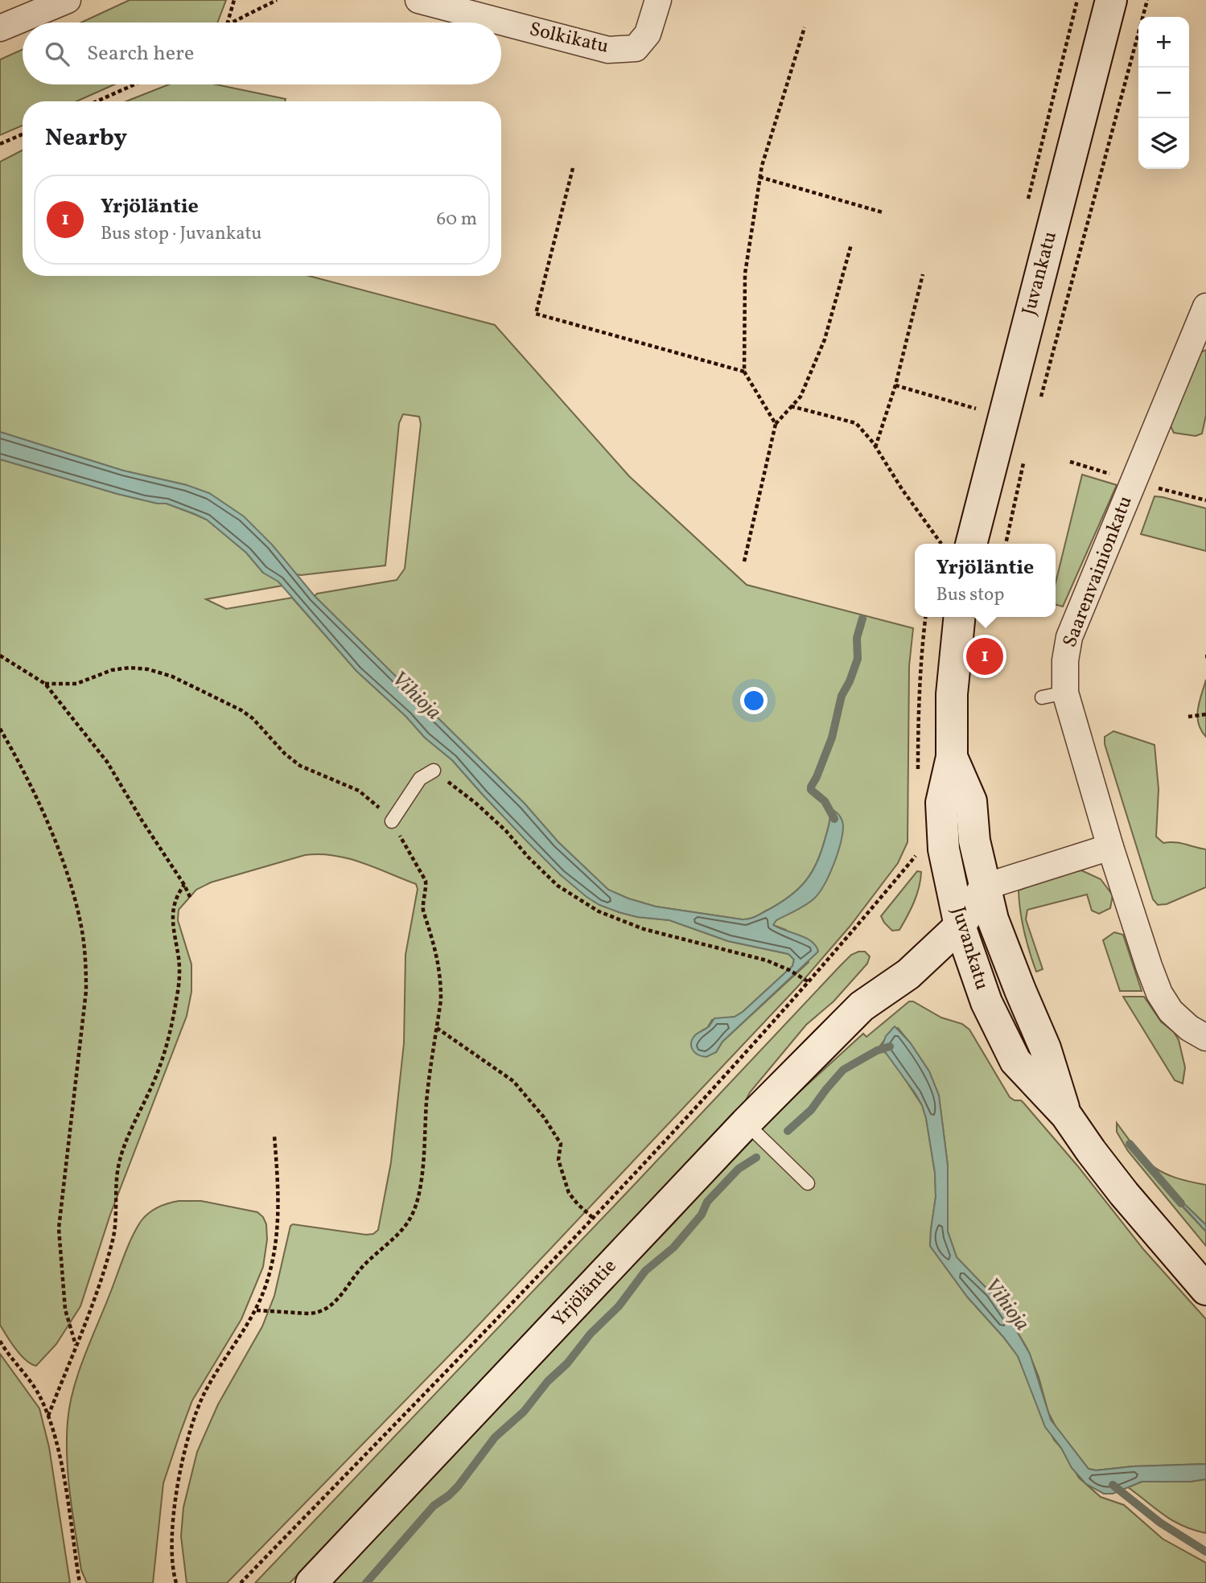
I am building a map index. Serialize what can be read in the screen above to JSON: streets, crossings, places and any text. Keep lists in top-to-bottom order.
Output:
{
  "streets": {
    "main road": ["Juvankatu", "Yrjöläntie"],
    "street": ["Solkikatu", "Saarenvainionkatu"]
  },
  "crossings": [
    ["Juvankatu", "Yrjöläntie"]
  ],
  "water": ["Vihioja"],
  "page": {
    "map_buttons": ["+", "−"],
    "search": "Search here",
    "heading": "Nearby",
    "list": [
      {
        "mark": "1",
        "name": "Yrjöläntie",
        "note": "Bus stop · Juvankatu",
        "value": "60 m"
      }
    ],
    "popup": ["Yrjöläntie", "Bus stop"],
    "pins": "1"
  }
}
